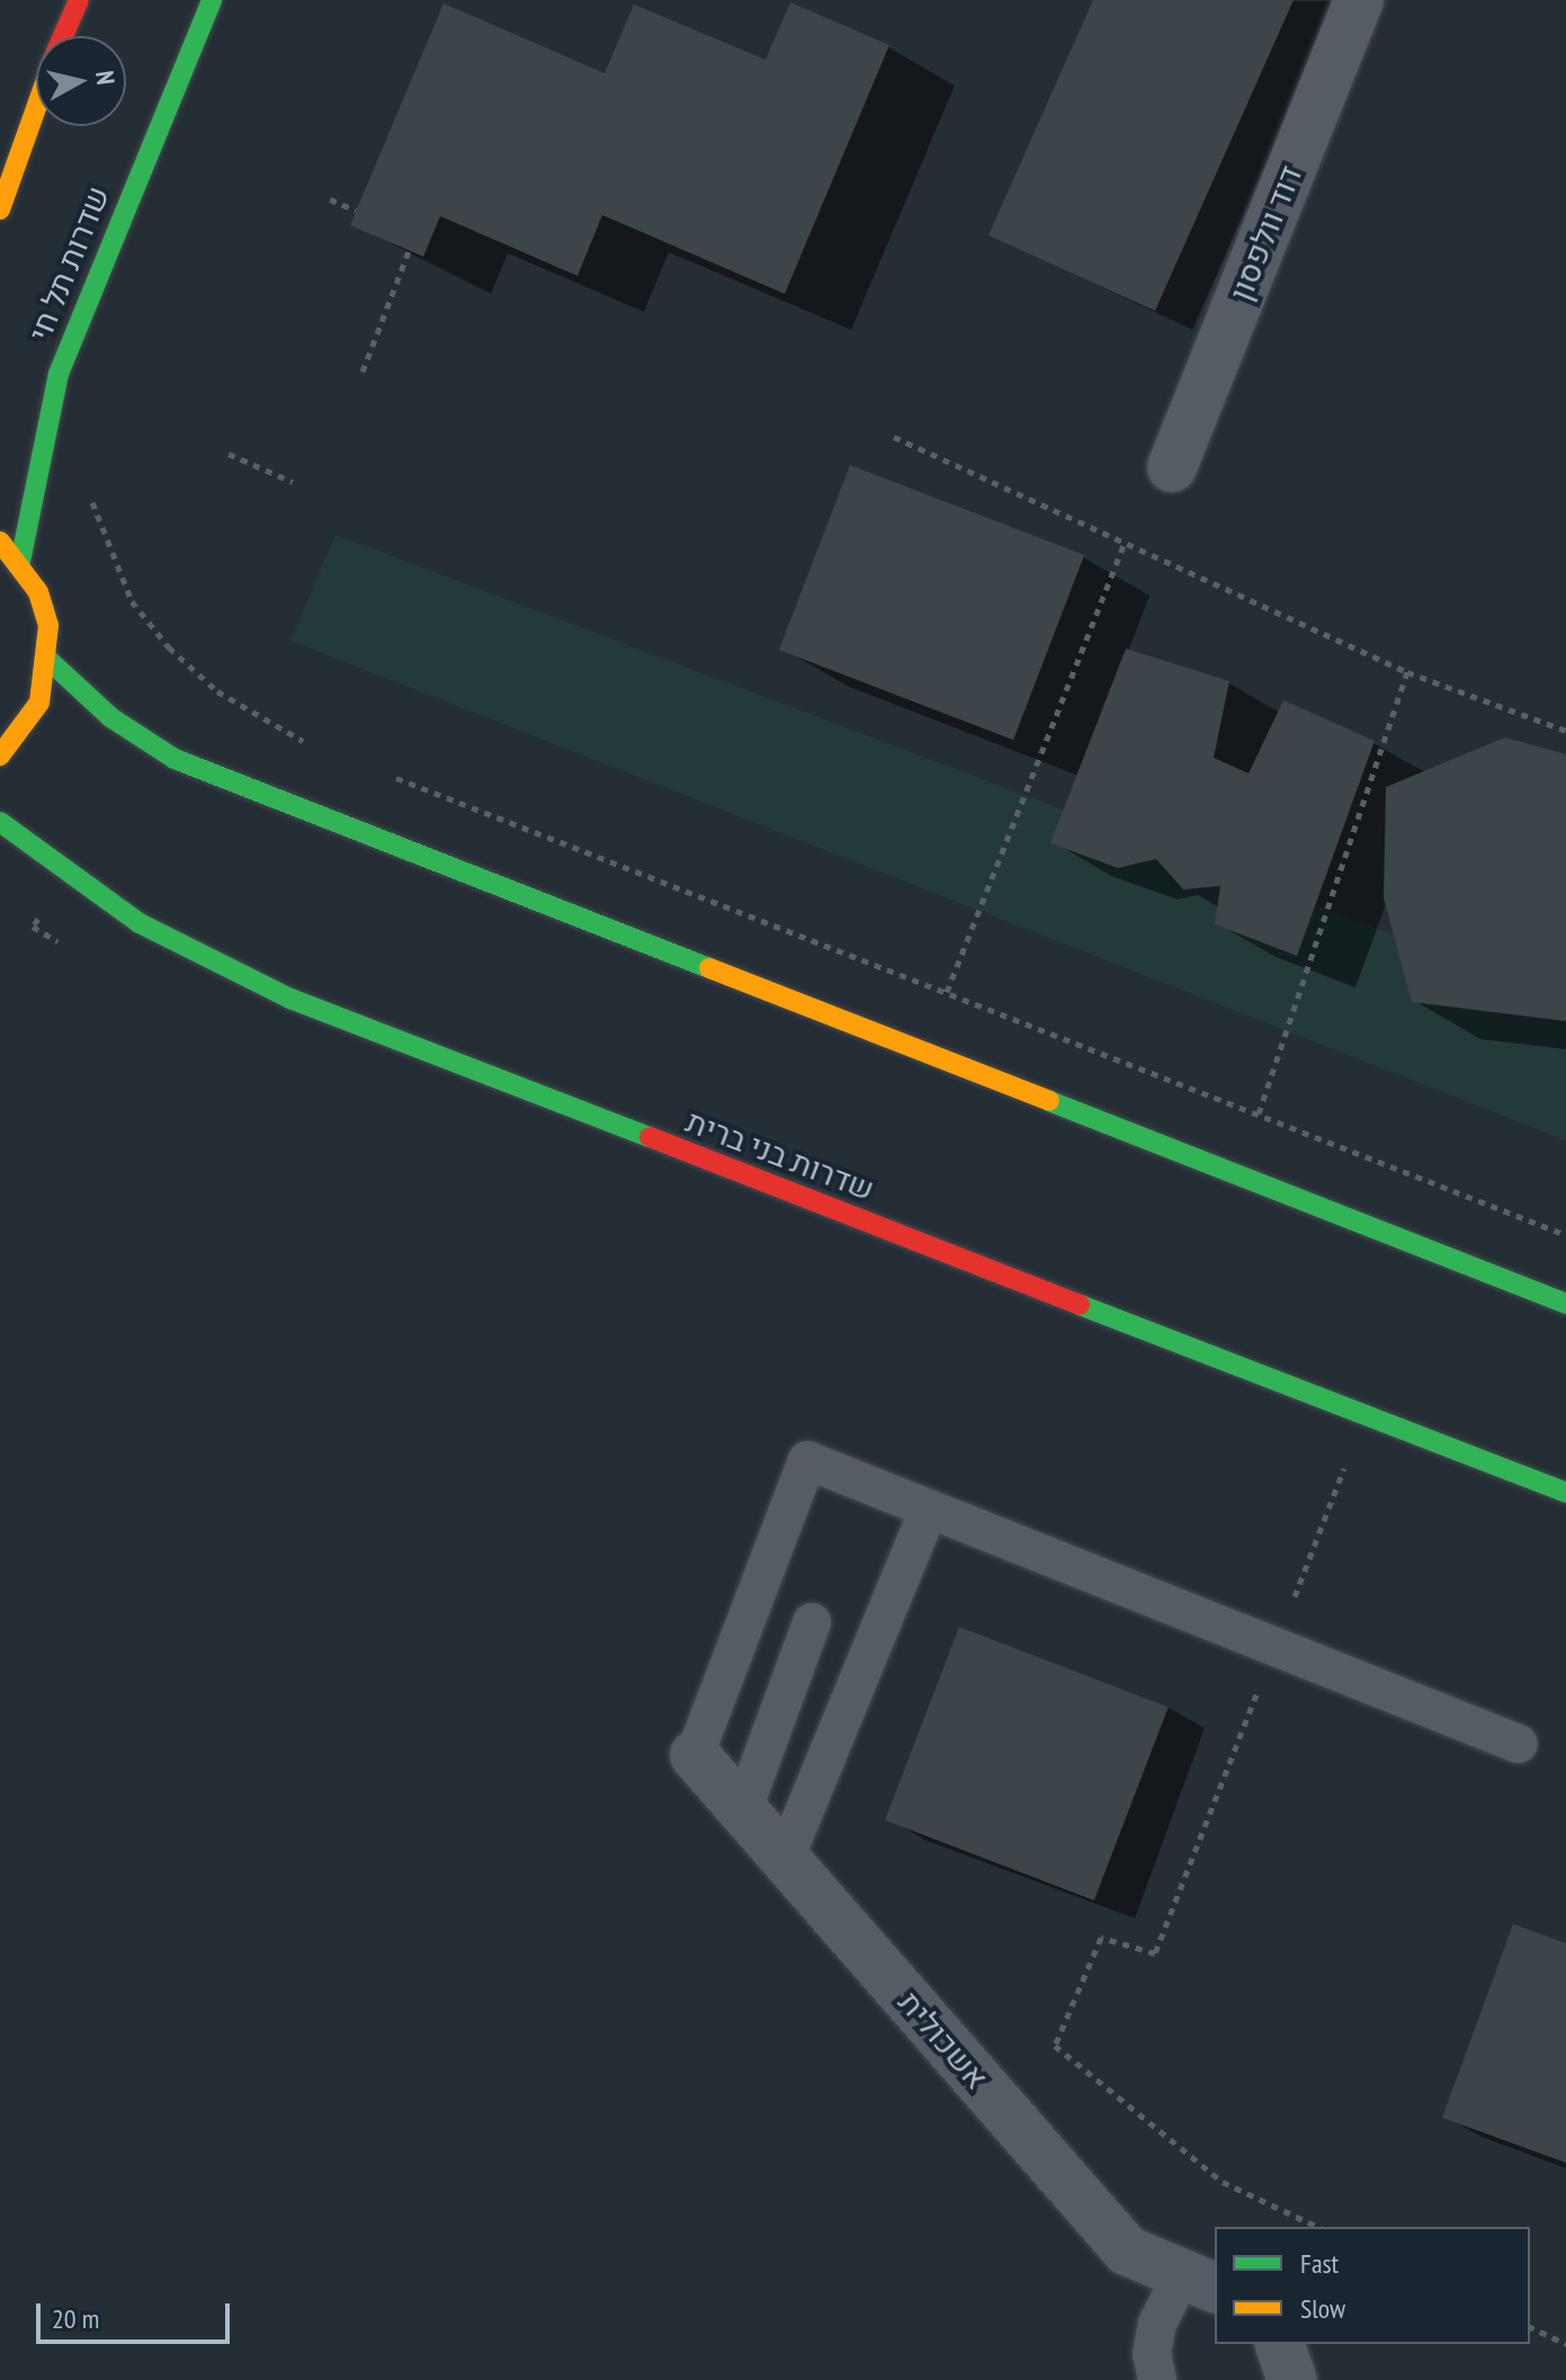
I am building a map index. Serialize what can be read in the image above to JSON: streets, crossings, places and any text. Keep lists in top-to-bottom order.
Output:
{
  "streets": {
    "main road": ["שדרות תל חי", "שדרות בני ברית"],
    "street": ["דוד וולפסון", "אשכולית"]
  },
  "legend": ["Fast", "Slow"],
  "scale_bar": "20 m",
  "north": "right"
}
